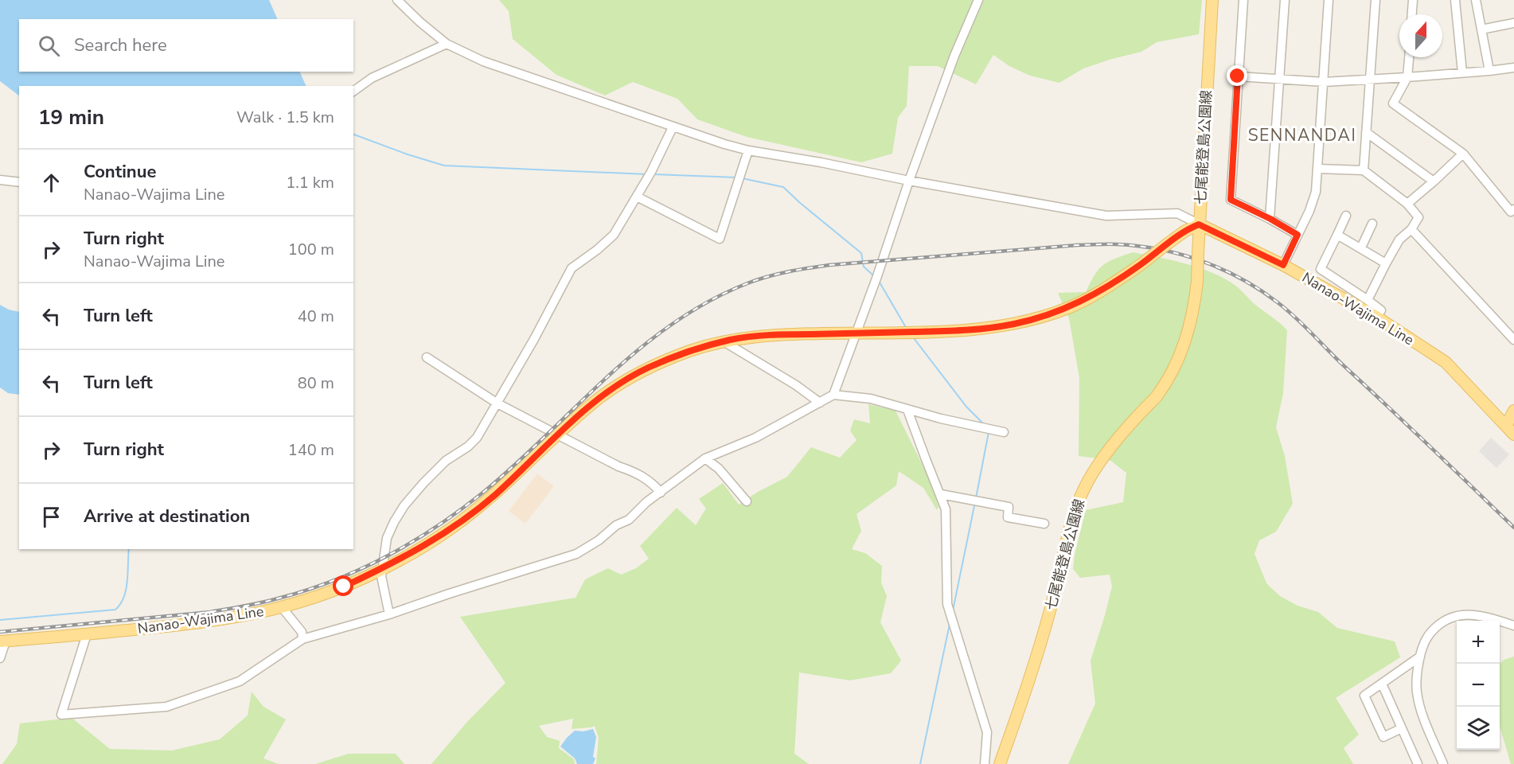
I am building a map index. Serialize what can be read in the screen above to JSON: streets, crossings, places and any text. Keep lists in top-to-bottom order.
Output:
{
  "streets": {
    "main road": ["七尾能登島公園線", "Nanao-Wajima Line"]
  },
  "crossings": [
    ["七尾能登島公園線", "Nanao-Wajima Line"]
  ],
  "districts": ["SENNANDAI"],
  "north": "top",
  "page": {
    "search": "Search here",
    "heading": ["19 min", "Walk · 1.5 km"],
    "list": [
      ["Continue", "Nanao-Wajima Line", "1.1 km"],
      ["Turn right", "Nanao-Wajima Line", "100 m"],
      ["Turn left", "40 m"],
      ["Turn left", "80 m"],
      ["Turn right", "140 m"],
      "Arrive at destination"
    ],
    "map_buttons": ["+", "−"]
  }
}
